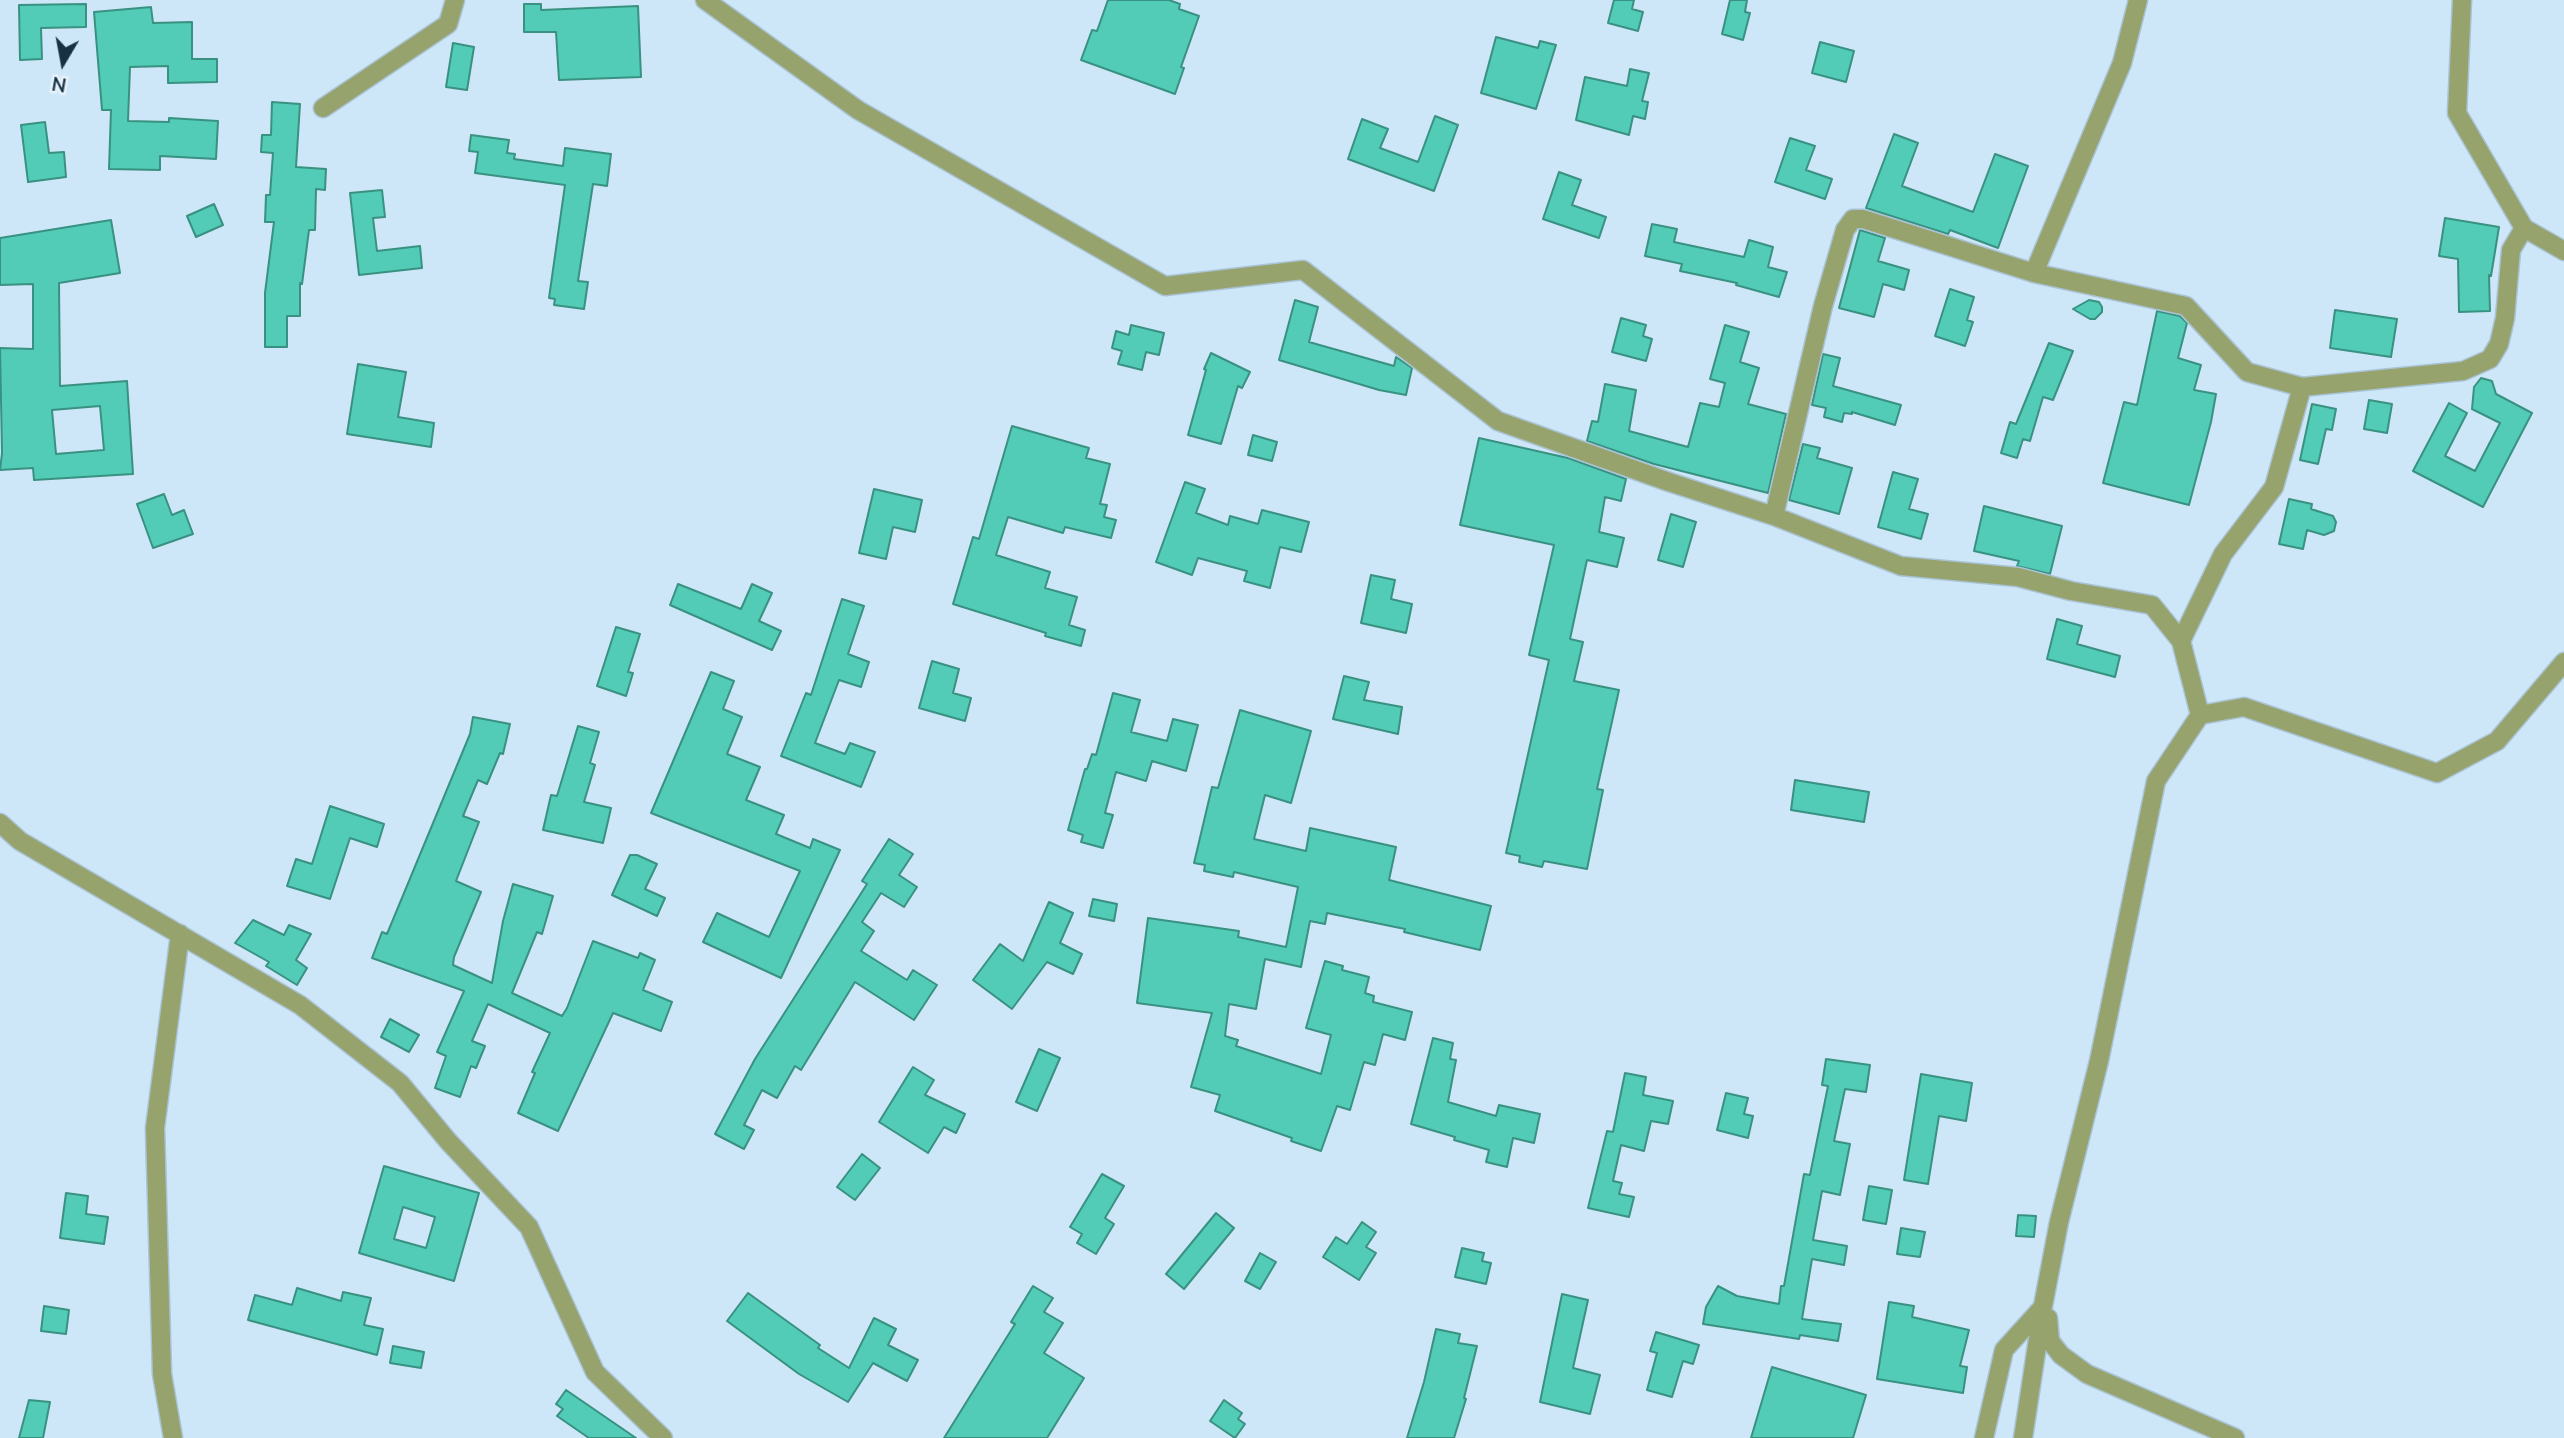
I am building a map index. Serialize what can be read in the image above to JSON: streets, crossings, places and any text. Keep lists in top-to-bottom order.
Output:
{
  "north": "bottom"
}
